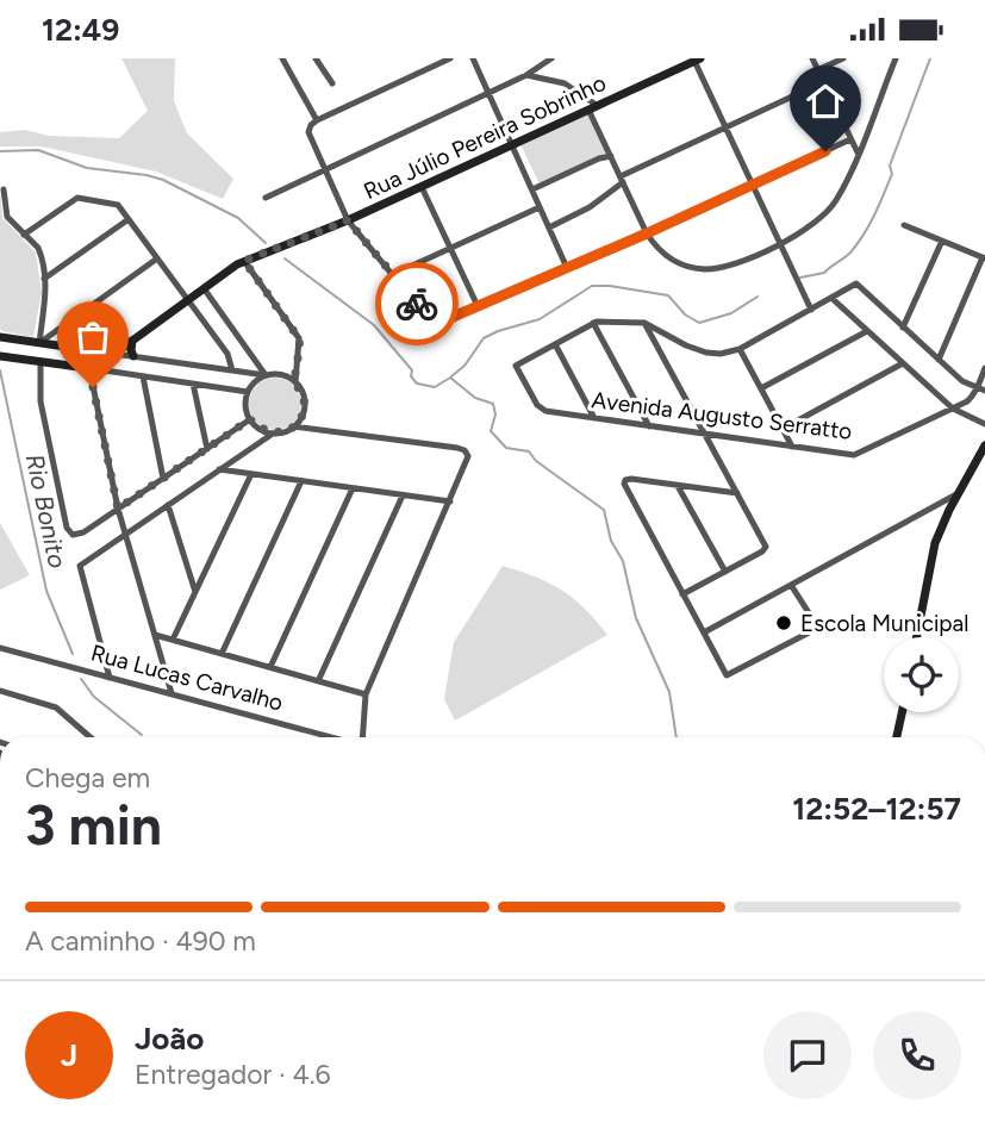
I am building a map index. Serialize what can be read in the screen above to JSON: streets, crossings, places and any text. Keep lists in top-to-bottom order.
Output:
{
  "streets": {
    "main road": ["Rua Júlio Pereira Sobrinho"],
    "street": ["Avenida Augusto Serratto", "Rua Lucas Carvalho"]
  },
  "water": ["Rio Bonito"],
  "places": ["Escola Municipal"],
  "page": {
    "status": "12:49",
    "heading": ["3 min", "Chega em", "12:52–12:57"],
    "panel": ["João", "Entregador · 4.6"],
    "bar": "A caminho · 490 m",
    "round": "J"
  }
}
